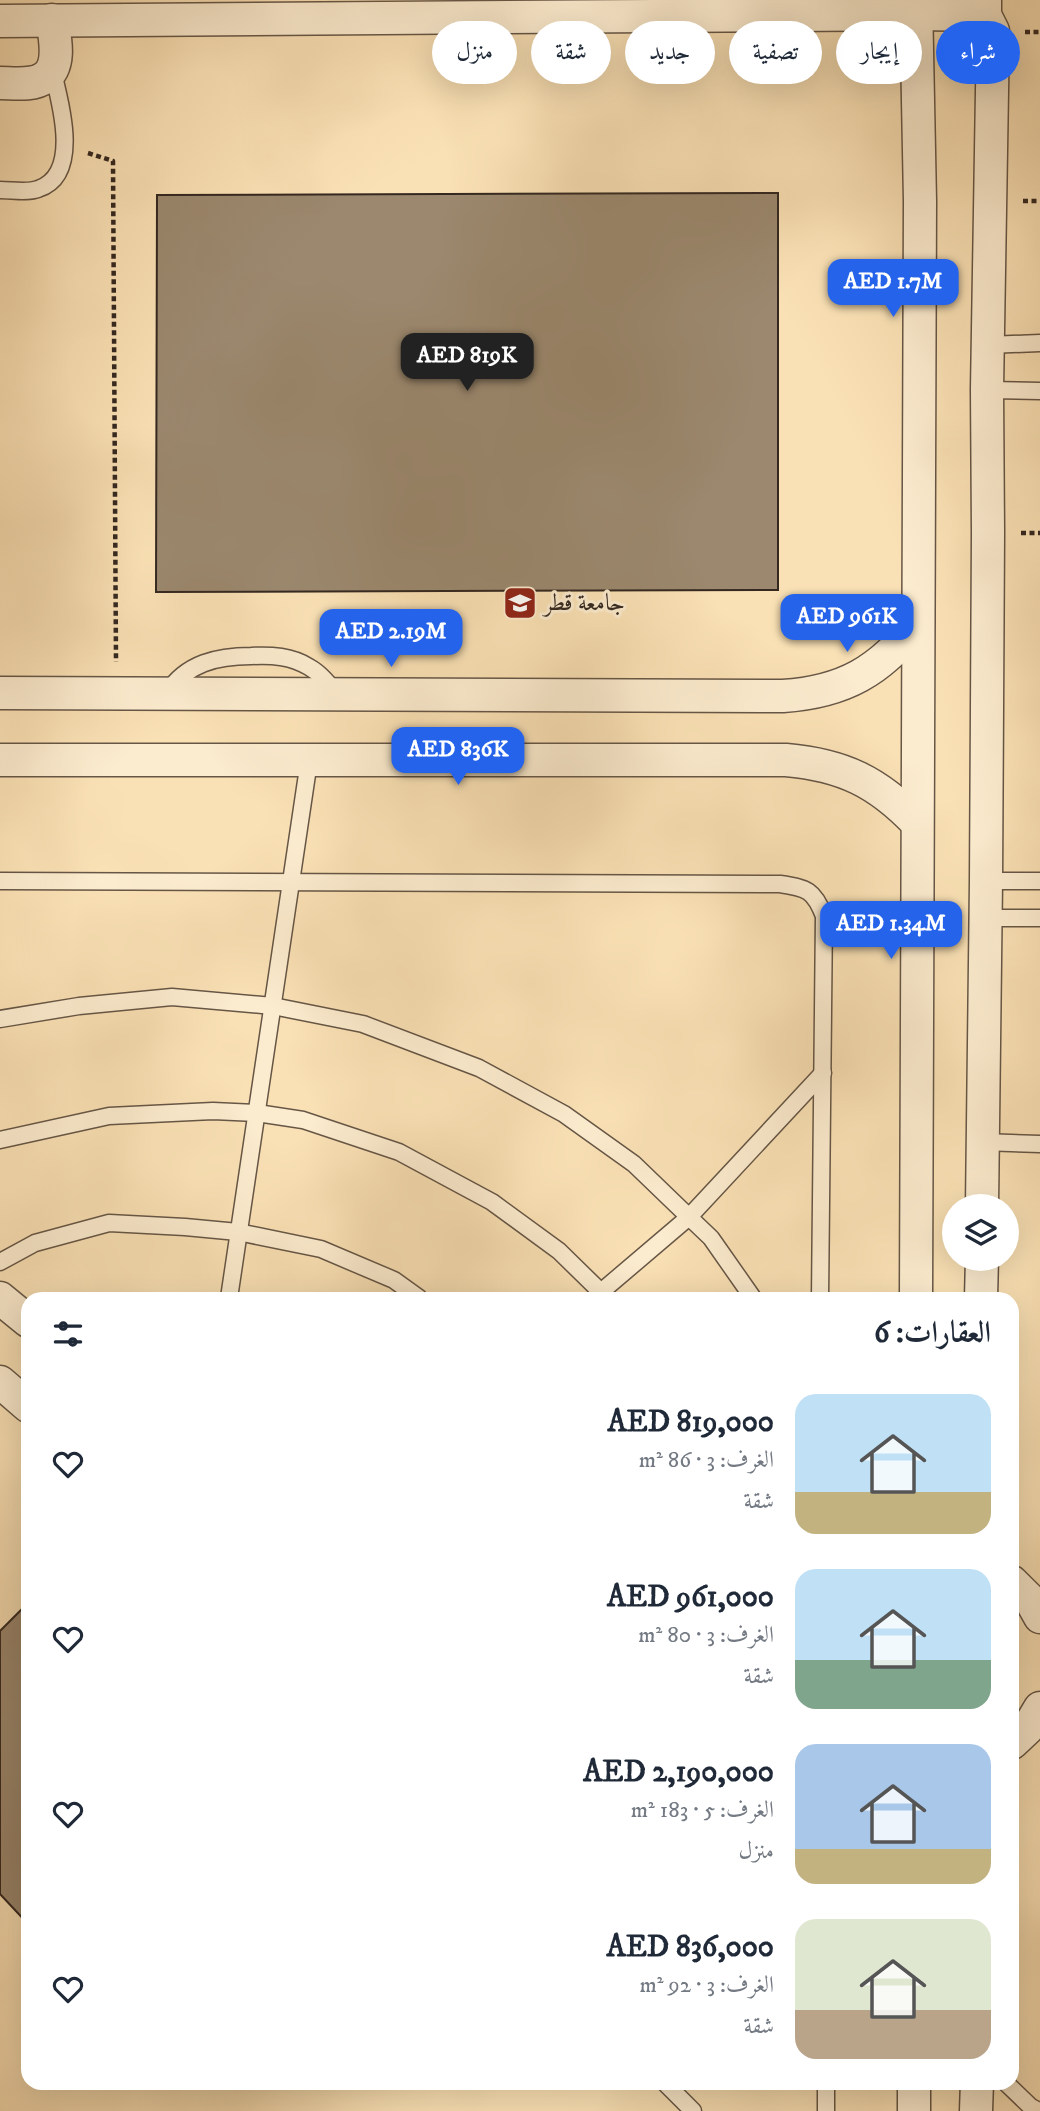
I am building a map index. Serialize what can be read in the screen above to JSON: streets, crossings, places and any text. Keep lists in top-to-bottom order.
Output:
{
  "places": {
    "school or university": ["جامعة قطر"]
  },
  "page": {
    "chip": [
      "شراء",
      "إيجار",
      "تصفية",
      "جديد",
      "شقة",
      "منزل"
    ],
    "price": [
      "AED 1.7M",
      "AED 819K",
      "AED 961K",
      "AED 2.19M",
      "AED 836K",
      "AED 1.34M"
    ],
    "heading": "العقارات: 6",
    "list": [
      {
        "name": "AED 819,000",
        "note": "الغرف: 3 · 86 m² · شقة"
      },
      {
        "name": "AED 961,000",
        "note": "الغرف: 3 · 80 m² · شقة"
      },
      {
        "name": "AED 2,190,000",
        "note": "الغرف: 5 · 183 m² · منزل"
      },
      {
        "name": "AED 836,000",
        "note": "الغرف: 3 · 92 m² · شقة"
      }
    ]
  }
}
